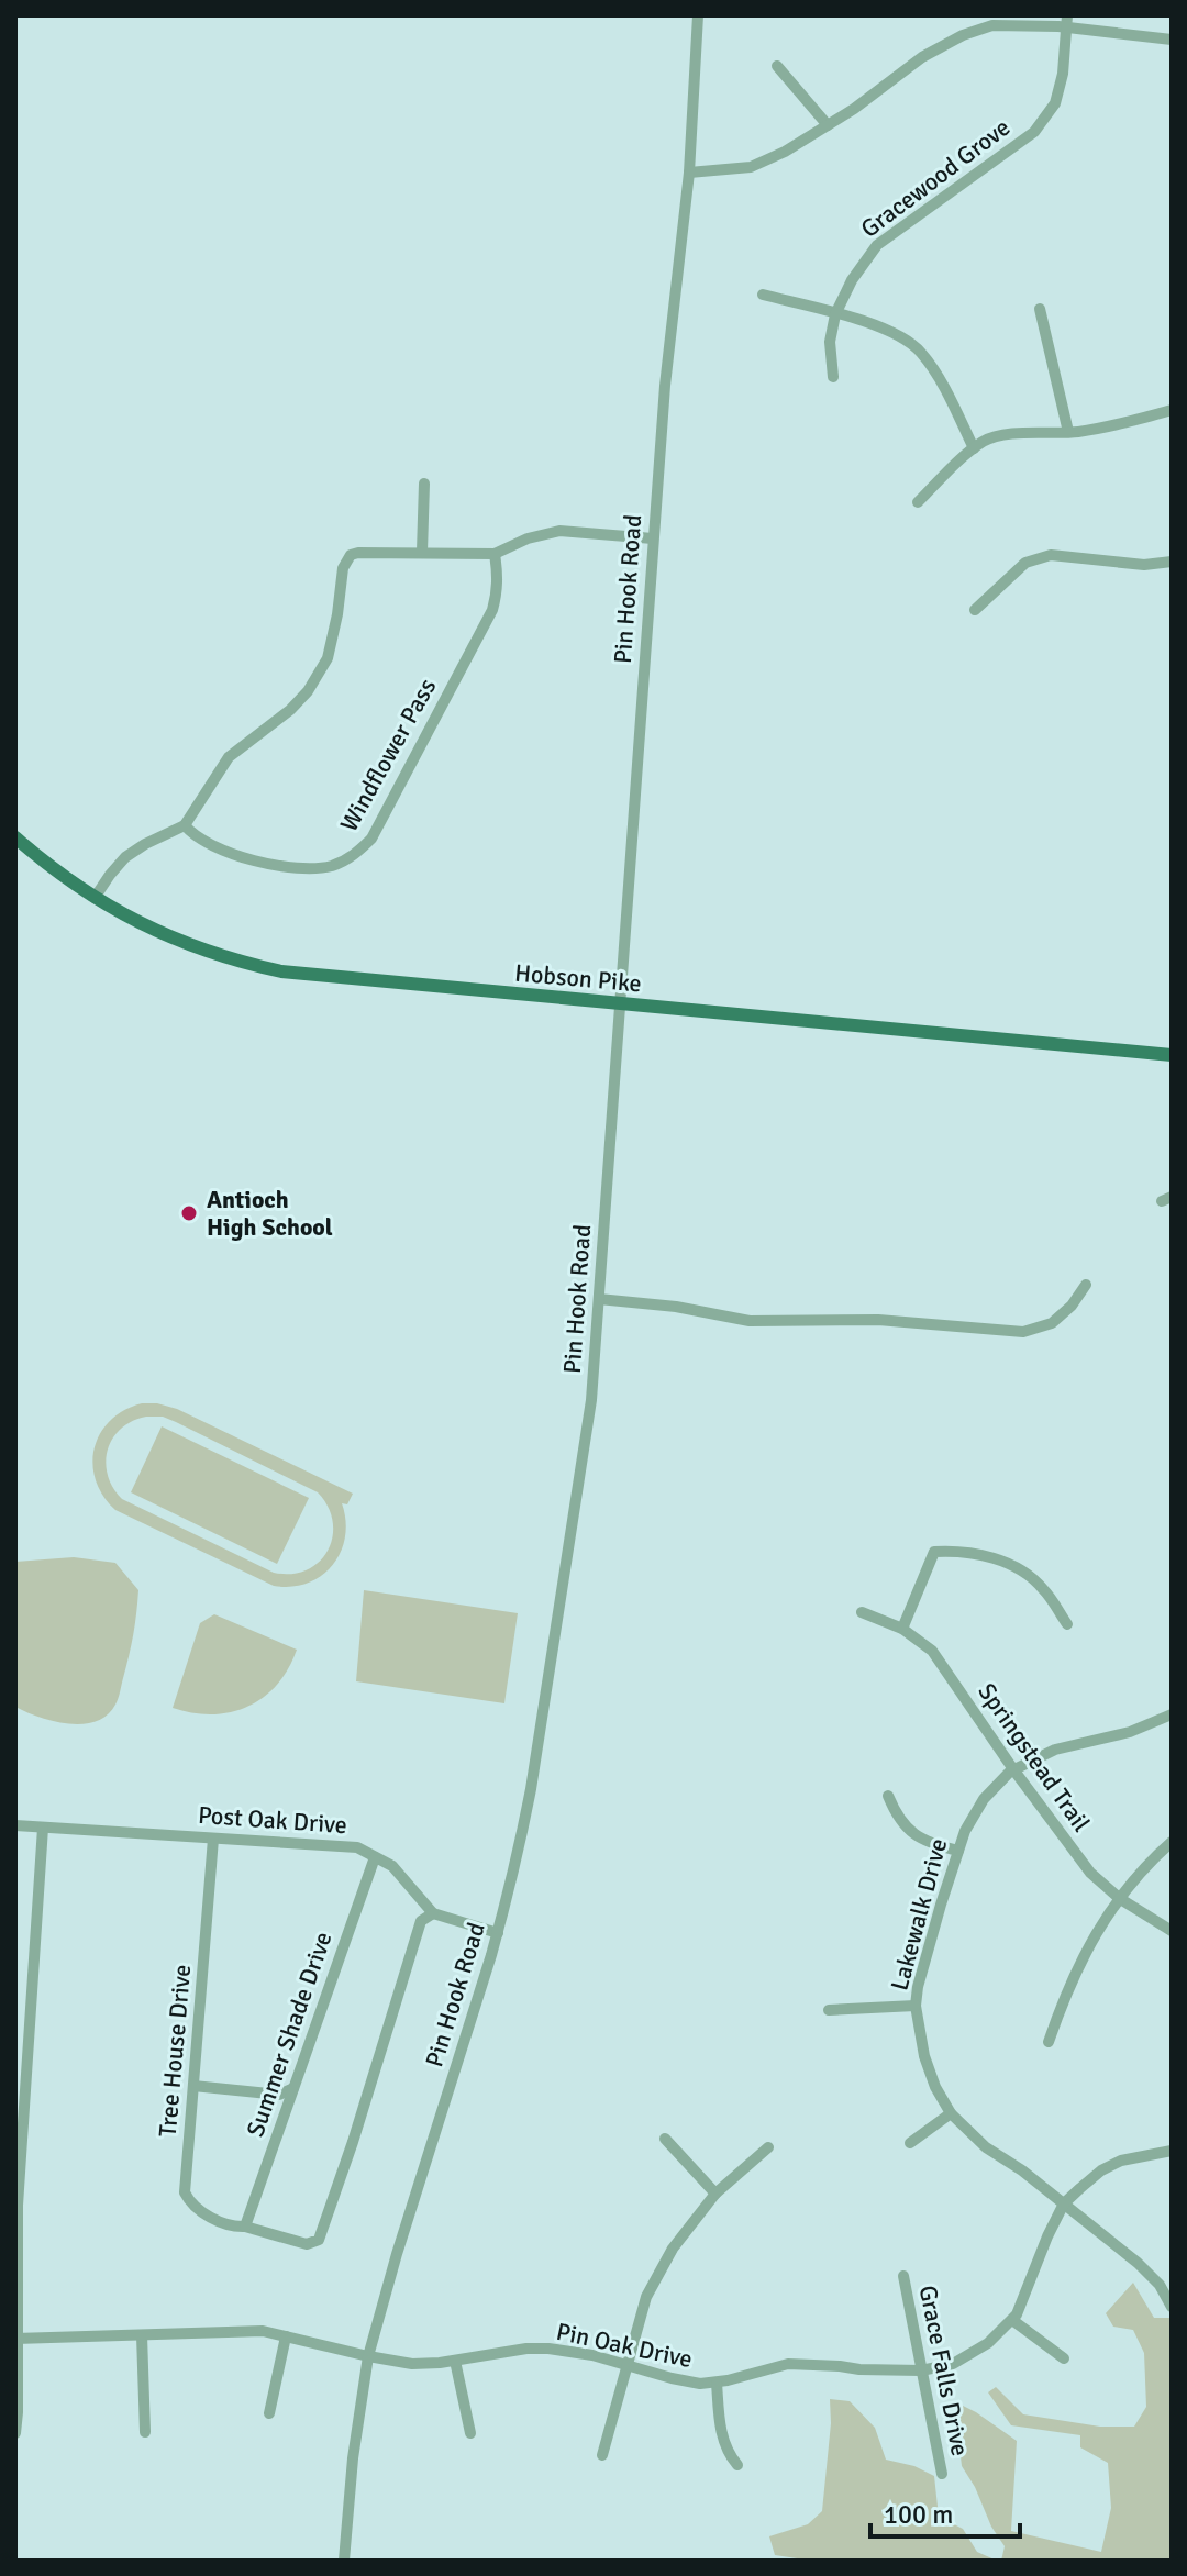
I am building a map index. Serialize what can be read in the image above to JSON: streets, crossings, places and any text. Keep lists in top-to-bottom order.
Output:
{
  "streets": {
    "main road": ["Hobson Pike"],
    "street": [
      "Gracewood Grove",
      "Pin Hook Road",
      "Windflower Pass",
      "Springstead Trail",
      "Post Oak Drive",
      "Lakewalk Drive",
      "Summer Shade Drive",
      "Tree House Drive",
      "Pin Oak Drive",
      "Grace Falls Drive"
    ]
  },
  "crossings": [
    ["Pin Hook Road", "Hobson Pike"],
    ["Pin Hook Road", "Pin Oak Drive"],
    ["Springstead Trail", "Lakewalk Drive"],
    ["Post Oak Drive", "Summer Shade Drive"],
    ["Post Oak Drive", "Tree House Drive"],
    ["Lakewalk Drive", "Pin Oak Drive"],
    ["Summer Shade Drive", "Tree House Drive"],
    ["Pin Oak Drive", "Grace Falls Drive"]
  ],
  "places": ["Antioch High School"],
  "scale_bar": "100 m"
}
